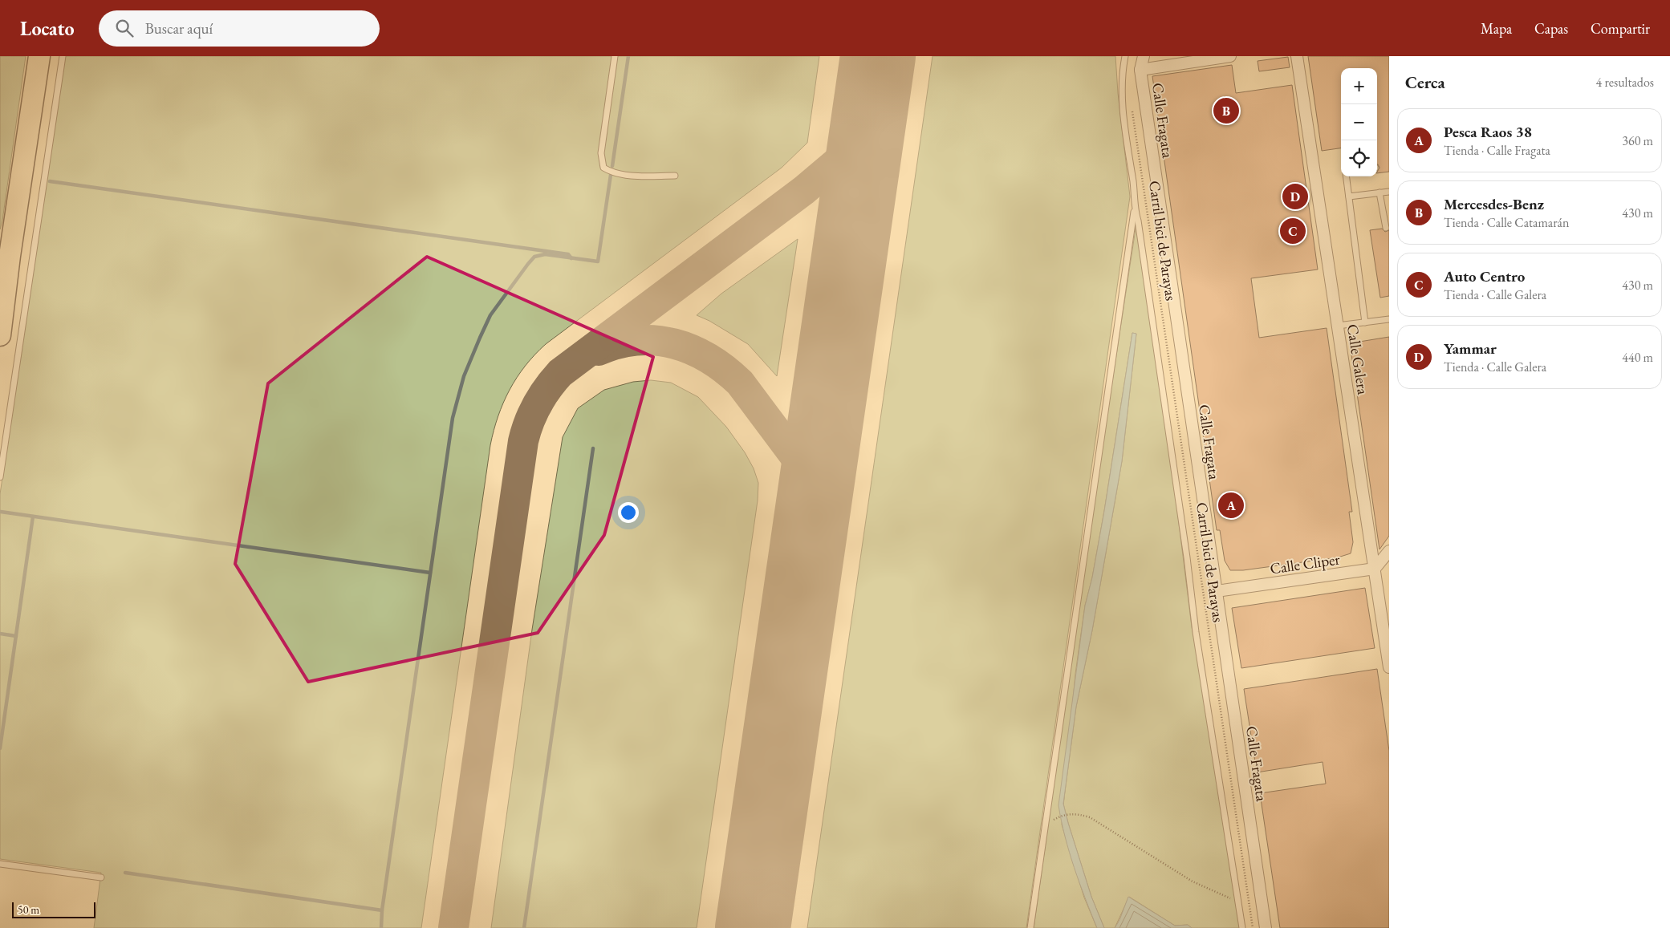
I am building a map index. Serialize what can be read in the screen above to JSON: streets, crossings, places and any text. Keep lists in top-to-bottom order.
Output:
{
  "streets": {
    "street": ["Calle Fragata", "Calle Galera", "Calle Cliper"],
    "path": ["Carril bici de Parayas"]
  },
  "crossings": [
    ["Calle Fragata", "Calle Cliper"],
    ["Calle Galera", "Calle Cliper"]
  ],
  "scale_bar": "50 m",
  "page": {
    "header": "Locato",
    "search": "Buscar aquí",
    "nav": ["Mapa", "Capas", "Compartir"],
    "heading": ["Cerca", "4 resultados"],
    "map_buttons": ["+", "−"],
    "pins": [
      "B",
      "D",
      "C",
      "A"
    ],
    "list": [
      {
        "mark": "A",
        "name": "Pesca Raos 38",
        "note": "Tienda · Calle Fragata",
        "value": "360 m"
      },
      {
        "mark": "B",
        "name": "Mercesdes-Benz",
        "note": "Tienda · Calle Catamarán",
        "value": "430 m"
      },
      {
        "mark": "C",
        "name": "Auto Centro",
        "note": "Tienda · Calle Galera",
        "value": "430 m"
      },
      {
        "mark": "D",
        "name": "Yammar",
        "note": "Tienda · Calle Galera",
        "value": "440 m"
      }
    ],
    "scale": "50 m"
  }
}
